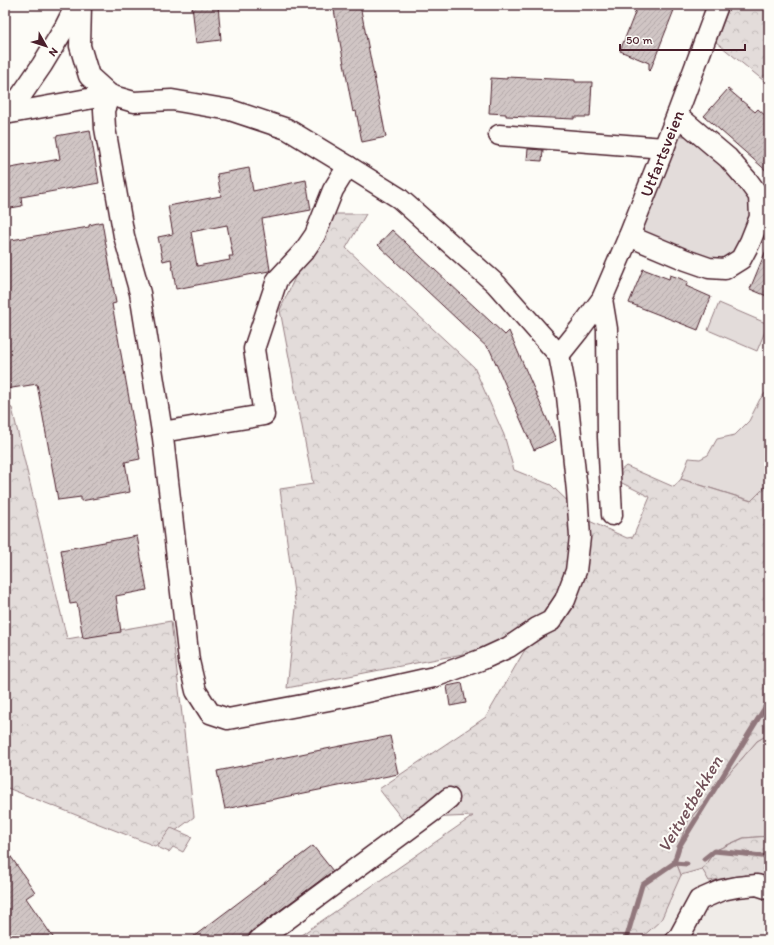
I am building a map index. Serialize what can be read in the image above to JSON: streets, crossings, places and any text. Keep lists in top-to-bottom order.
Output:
{
  "streets": {
    "street": ["Utfartsveien"]
  },
  "water": ["Veitvetbekken"],
  "scale_bar": "50 m",
  "north": "bottom right"
}
